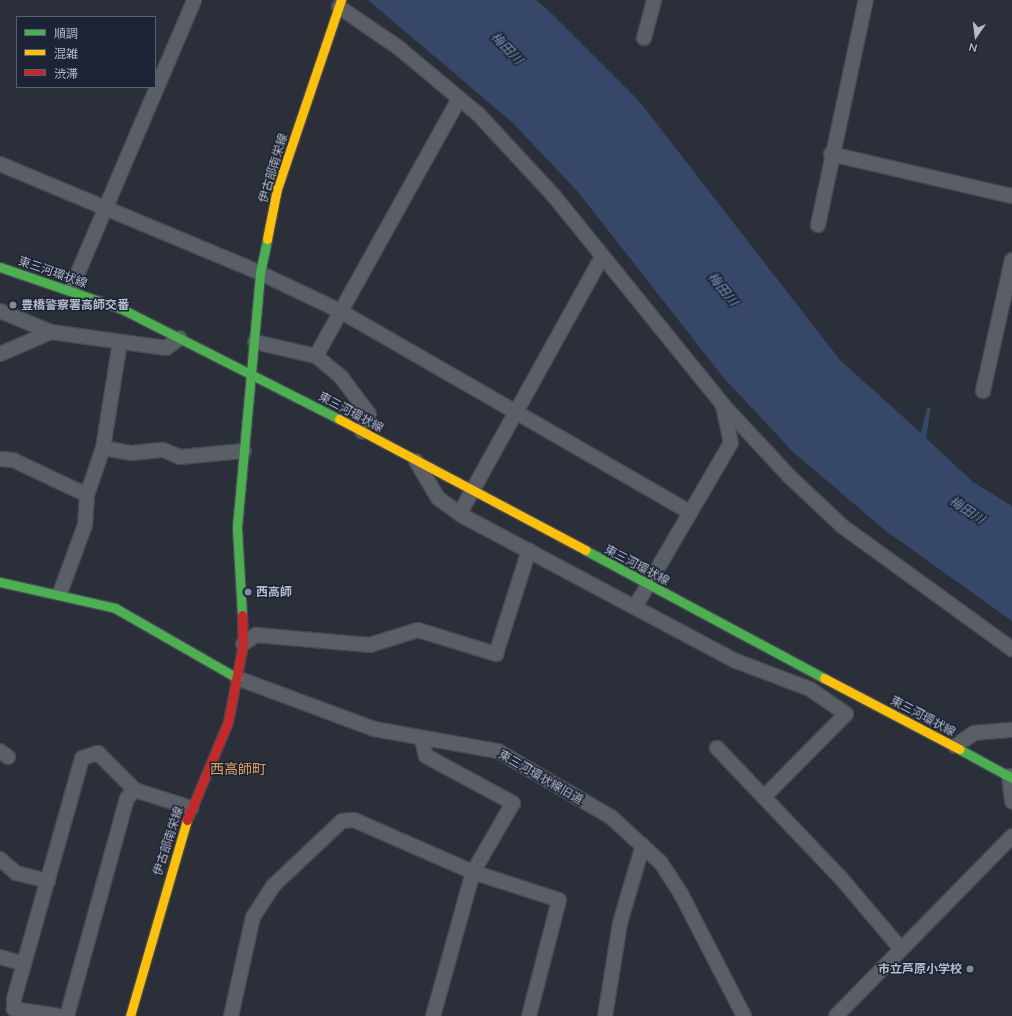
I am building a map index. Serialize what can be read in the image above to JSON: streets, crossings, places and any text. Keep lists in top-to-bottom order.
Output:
{
  "streets": {
    "main road": ["伊古部南栄線", "東三河環状線"],
    "street": ["東三河環状線旧道"]
  },
  "crossings": [
    ["伊古部南栄線", "東三河環状線"],
    ["伊古部南栄線", "東三河環状線旧道"]
  ],
  "districts": ["西高師町"],
  "water": ["梅田川"],
  "places": ["豊橋警察署高師交番", "西高師", "市立芦原小学校"],
  "legend": ["順調", "混雑", "渋滞"],
  "north": "bottom"
}
